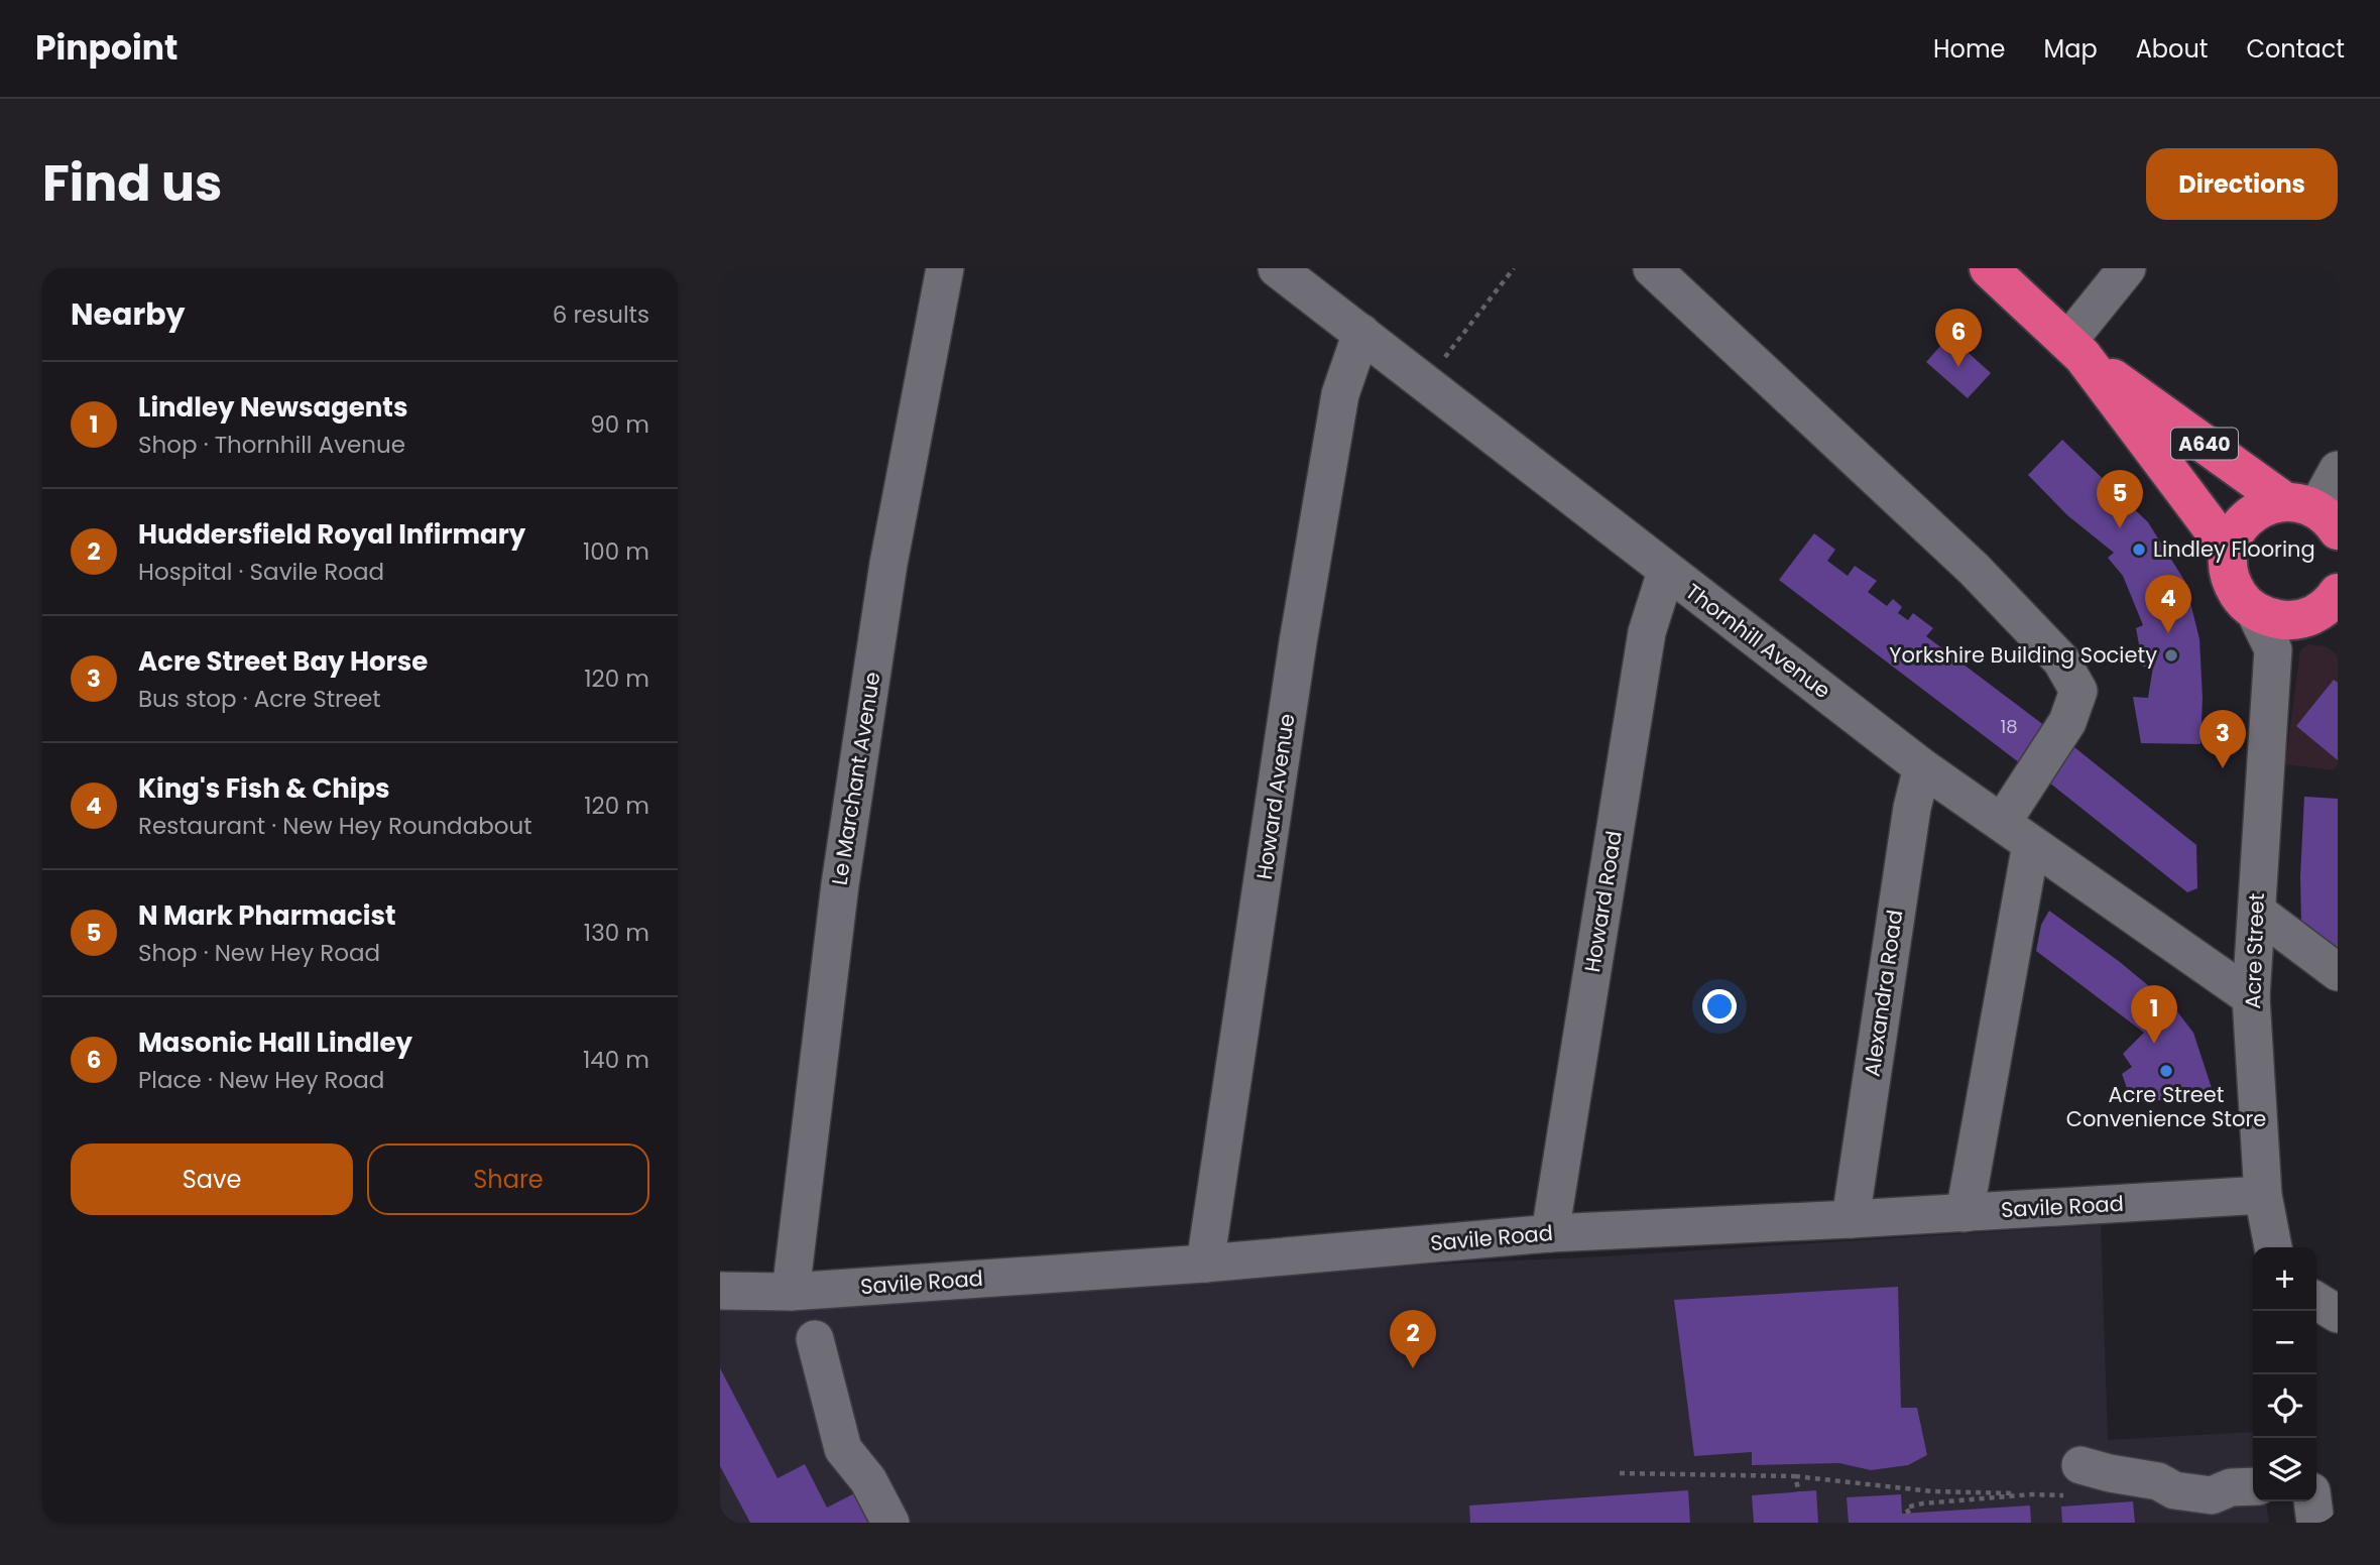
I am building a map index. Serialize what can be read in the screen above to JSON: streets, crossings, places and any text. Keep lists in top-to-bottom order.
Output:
{
  "streets": {
    "highway": ["A640"],
    "street": [
      "Thornhill Avenue",
      "Le Marchant Avenue",
      "Howard Avenue",
      "Howard Road",
      "Acre Street",
      "Alexandra Road",
      "Savile Road"
    ]
  },
  "crossings": [
    ["Thornhill Avenue", "Howard Avenue"],
    ["Thornhill Avenue", "Howard Road"],
    ["Thornhill Avenue", "Acre Street"],
    ["Thornhill Avenue", "Alexandra Road"],
    ["Le Marchant Avenue", "Savile Road"],
    ["Howard Avenue", "Savile Road"],
    ["Howard Road", "Savile Road"],
    ["Acre Street", "Savile Road"],
    ["Alexandra Road", "Savile Road"]
  ],
  "places": ["Lindley Flooring", "Yorkshire Building Society", "Acre Street Convenience Store"],
  "house_numbers": ["18"],
  "page": {
    "header": "Pinpoint",
    "nav": [
      "Home",
      "Map",
      "About",
      "Contact"
    ],
    "title": "Find us",
    "buttons": [
      "Directions",
      ["Save", "Share"]
    ],
    "heading": ["Nearby", "6 results"],
    "pins": [
      "6",
      "5",
      "4",
      "3",
      "1",
      "2"
    ],
    "list": [
      {
        "mark": "1",
        "name": "Lindley Newsagents",
        "note": "Shop · Thornhill Avenue",
        "value": "90 m"
      },
      {
        "mark": "2",
        "name": "Huddersfield Royal Infirmary",
        "note": "Hospital · Savile Road",
        "value": "100 m"
      },
      {
        "mark": "3",
        "name": "Acre Street Bay Horse",
        "note": "Bus stop · Acre Street",
        "value": "120 m"
      },
      {
        "mark": "4",
        "name": "King's Fish & Chips",
        "note": "Restaurant · New Hey Roundabout",
        "value": "120 m"
      },
      {
        "mark": "5",
        "name": "N Mark Pharmacist",
        "note": "Shop · New Hey Road",
        "value": "130 m"
      },
      {
        "mark": "6",
        "name": "Masonic Hall Lindley",
        "note": "Place · New Hey Road",
        "value": "140 m"
      }
    ],
    "map_buttons": ["+", "−"]
  }
}
